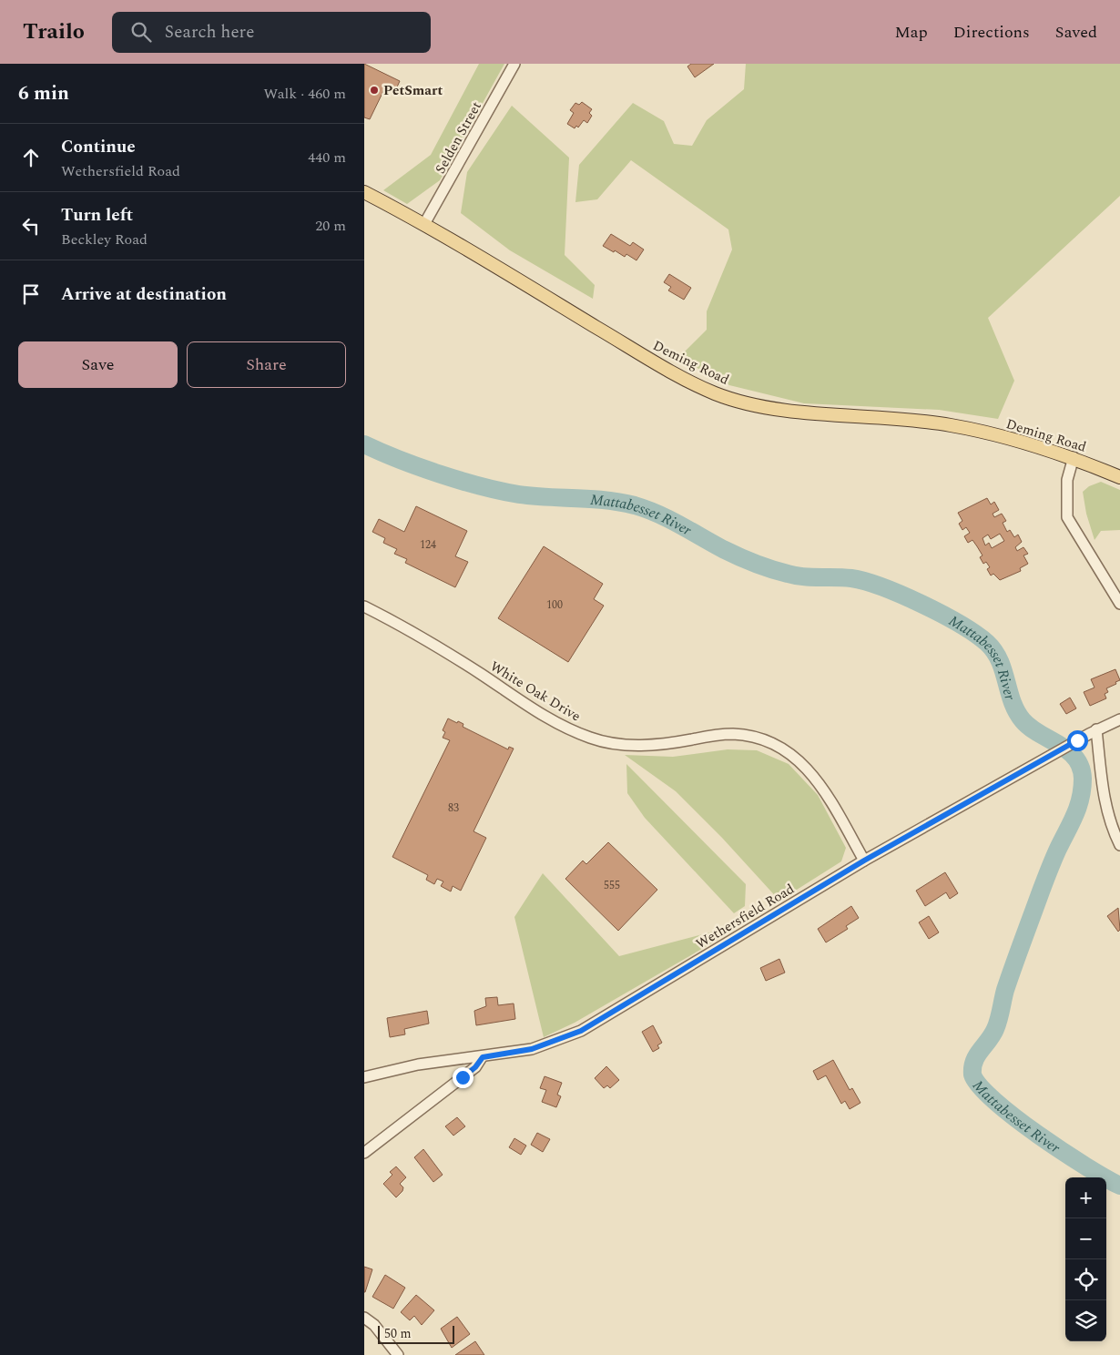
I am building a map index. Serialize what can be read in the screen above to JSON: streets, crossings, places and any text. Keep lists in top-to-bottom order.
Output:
{
  "streets": {
    "main road": ["Deming Road"],
    "street": ["Selden Street", "White Oak Drive", "Wethersfield Road"]
  },
  "crossings": [
    ["Selden Street", "Deming Road"],
    ["White Oak Drive", "Wethersfield Road"]
  ],
  "water": ["Mattabesset River"],
  "places": ["PetSmart"],
  "house_numbers": [
    "124",
    "100",
    "83",
    "555"
  ],
  "scale_bar": "50 m",
  "page": {
    "header": "Trailo",
    "search": "Search here",
    "nav": ["Map", "Directions", "Saved"],
    "heading": ["6 min", "Walk · 460 m"],
    "list": [
      ["Continue", "Wethersfield Road", "440 m"],
      ["Turn left", "Beckley Road", "20 m"],
      "Arrive at destination"
    ],
    "buttons": ["Save", "Share"],
    "map_buttons": ["+", "−"],
    "scale": "50 m"
  }
}
